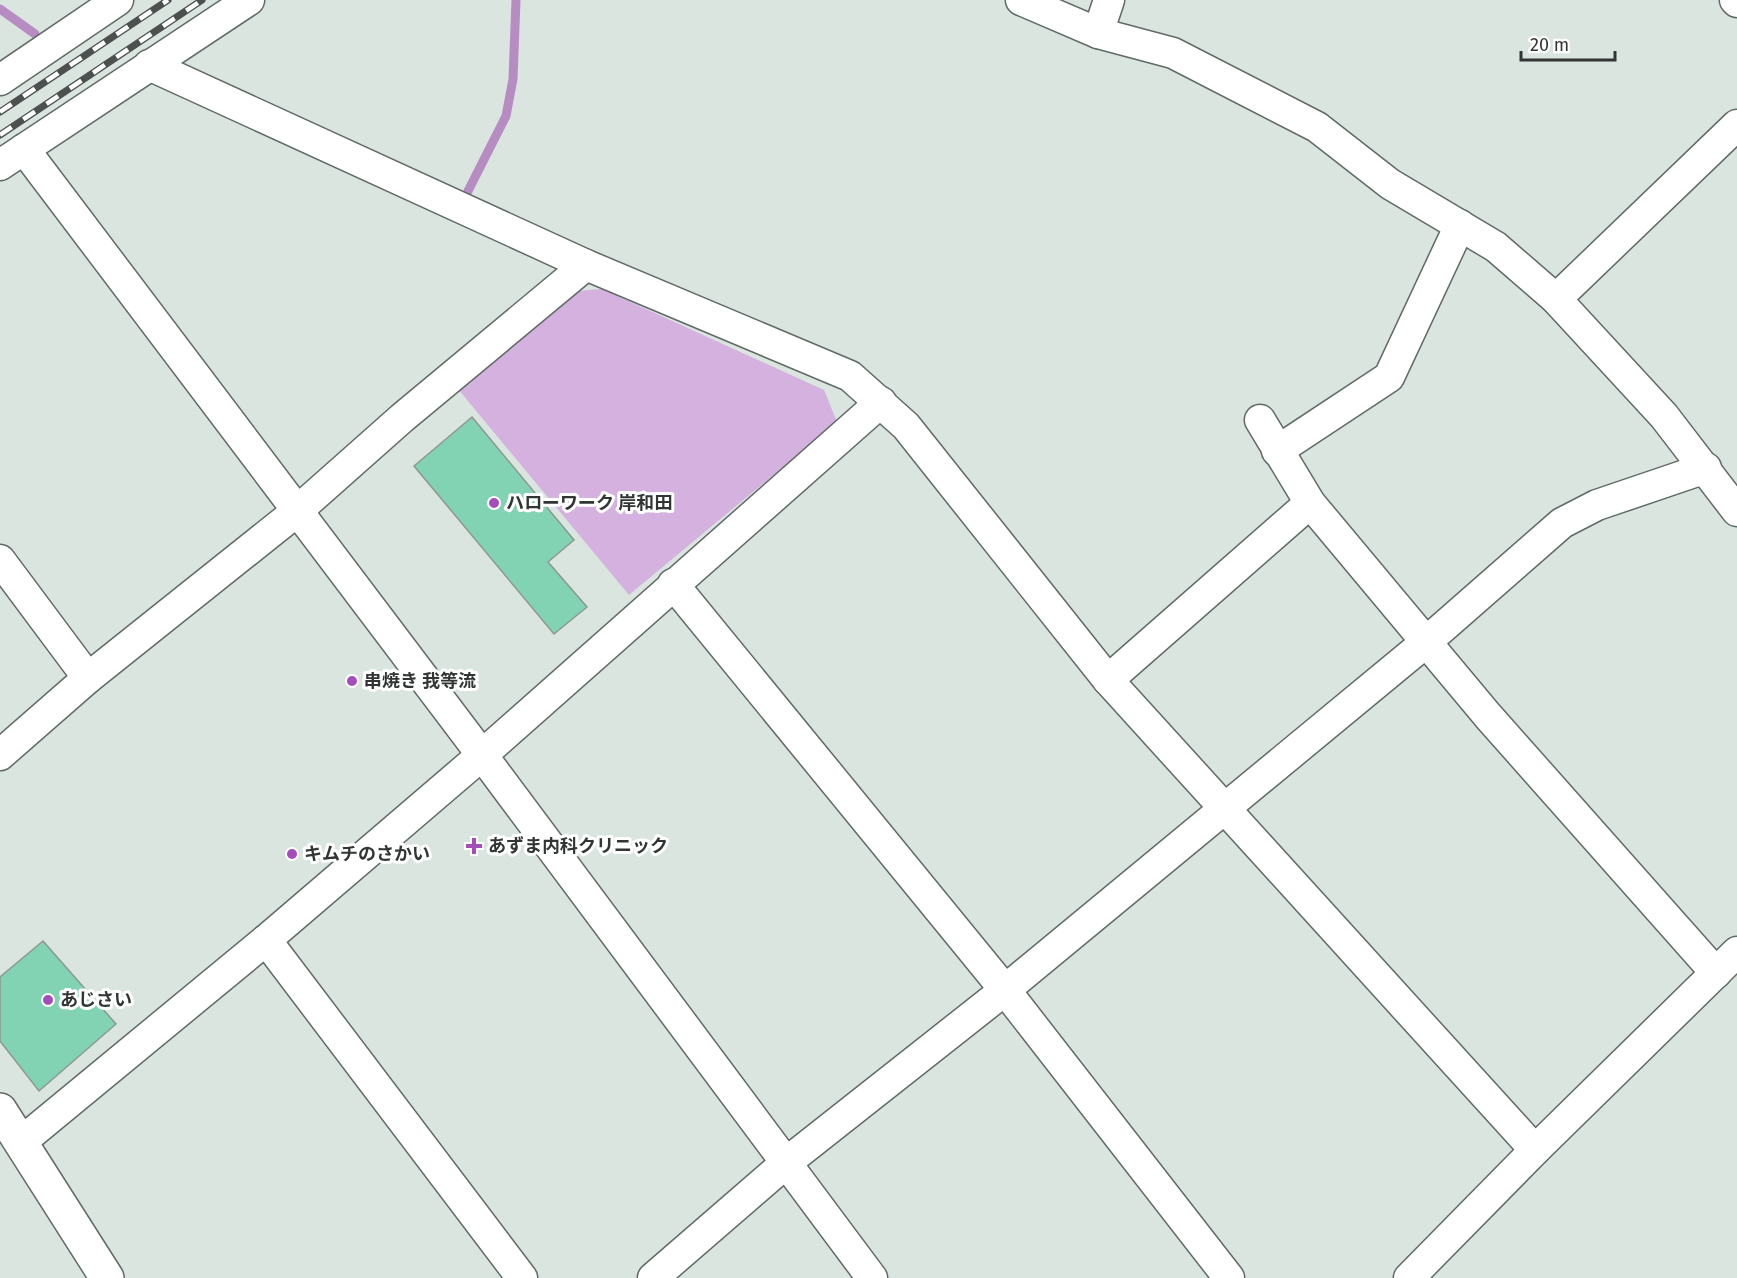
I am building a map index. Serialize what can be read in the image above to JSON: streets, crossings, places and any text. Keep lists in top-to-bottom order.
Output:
{
  "places": {
    "other": [
      "ハローワーク 岸和田",
      "串焼き 我等流",
      "キムチのさかい",
      "あじさい"
    ],
    "health": ["あずま内科クリニック"]
  },
  "scale_bar": "20 m"
}
